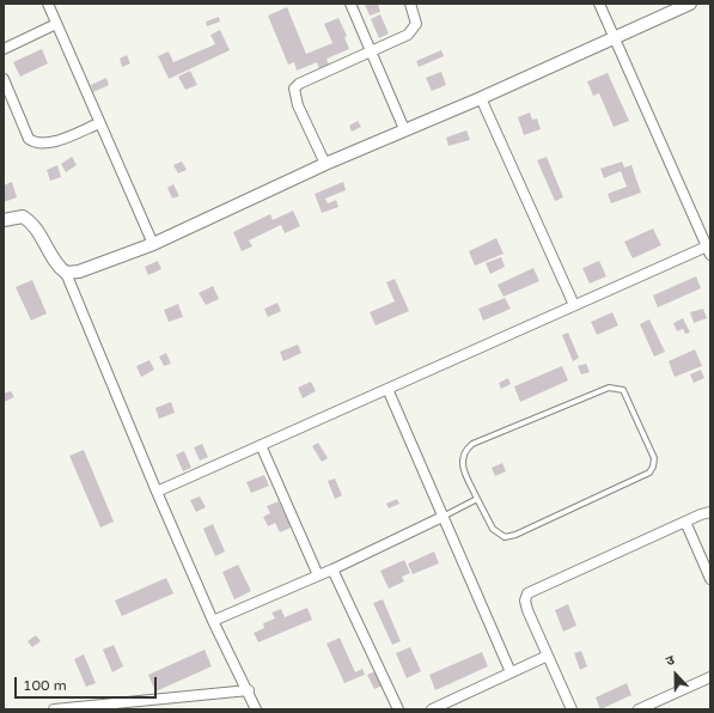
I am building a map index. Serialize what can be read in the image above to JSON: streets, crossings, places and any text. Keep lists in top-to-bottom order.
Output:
{
  "scale_bar": "100 m",
  "north": "top"
}
